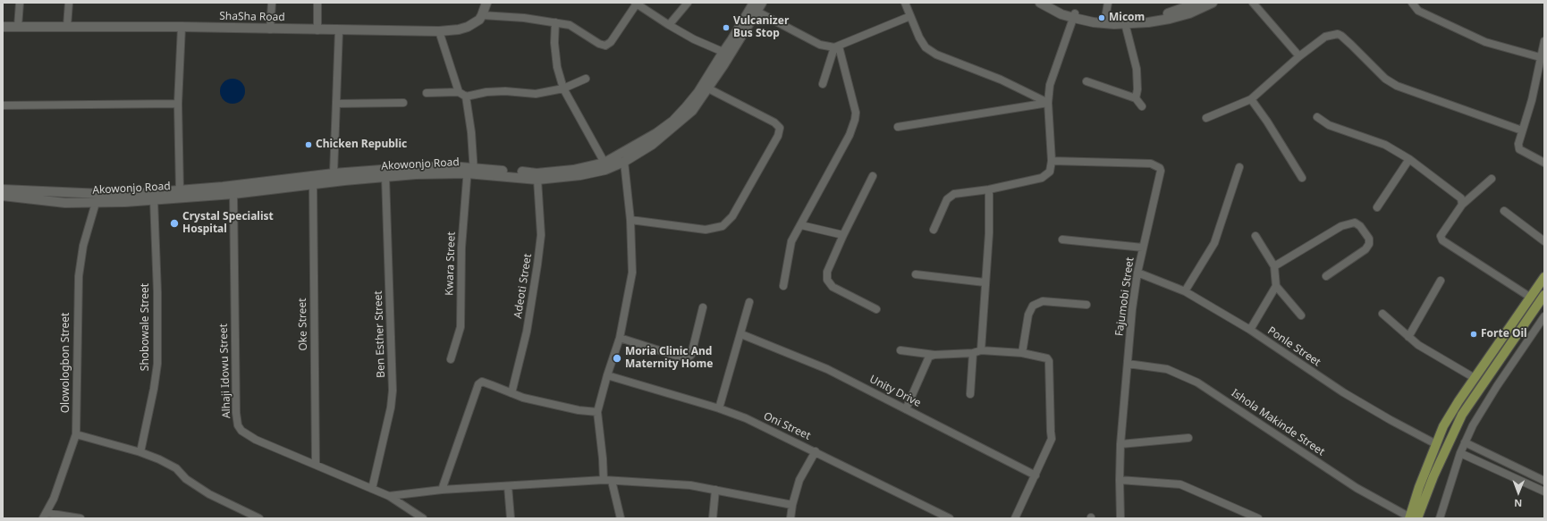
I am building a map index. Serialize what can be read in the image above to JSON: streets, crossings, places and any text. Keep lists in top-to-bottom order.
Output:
{
  "streets": {
    "main road": ["ShaSha Road", "Akowonjo Road"],
    "street": [
      "Kwara Street",
      "Adeoti Street",
      "Fajumobi Street",
      "Oke Street",
      "Shobowale Street",
      "Ben Esther Street",
      "Ponle Street",
      "Olowologbon Street",
      "Alhaji Idowu Street",
      "Unity Drive",
      "Ishola Makinde Street",
      "Oni Street"
    ]
  },
  "crossings": [
    ["Akowonjo Road", "Kwara Street"],
    ["Akowonjo Road", "Adeoti Street"],
    ["Akowonjo Road", "Oke Street"],
    ["Akowonjo Road", "Shobowale Street"],
    ["Akowonjo Road", "Ben Esther Street"],
    ["Akowonjo Road", "Olowologbon Street"],
    ["Akowonjo Road", "Alhaji Idowu Street"],
    ["Fajumobi Street", "Ponle Street"],
    ["Fajumobi Street", "Ishola Makinde Street"],
    ["Oke Street", "Alhaji Idowu Street"],
    ["Ben Esther Street", "Alhaji Idowu Street"]
  ],
  "places": [
    "Micom",
    "Vulcanizer Bus Stop",
    "Chicken Republic",
    "Crystal Specialist Hospital",
    "Forte Oil",
    "Moria Clinic And Maternity Home"
  ],
  "north": "bottom"
}
